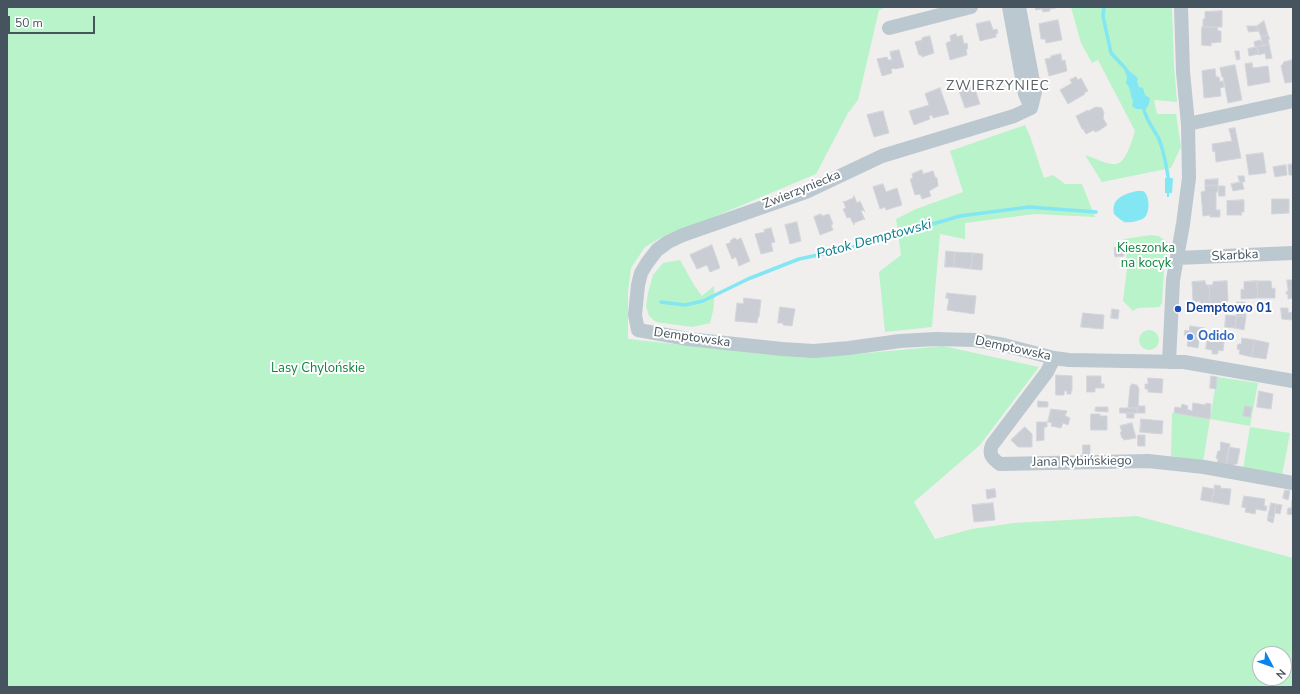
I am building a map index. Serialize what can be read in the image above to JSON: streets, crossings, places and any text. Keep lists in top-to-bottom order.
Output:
{
  "streets": {
    "street": [
      "Zwierzyniecka",
      "Skarbka",
      "Demptowska",
      "Jana Rybińskiego"
    ]
  },
  "crossings": [
    ["Zwierzyniecka", "Demptowska"],
    ["Demptowska", "Jana Rybińskiego"]
  ],
  "districts": ["ZWIERZYNIEC"],
  "water": ["Potok Demptowski"],
  "parks": ["Kieszonka na kocyk", "Lasy Chylońskie"],
  "places": ["Demptowo 01", "Odido"],
  "scale_bar": "50 m",
  "north": "bottom right"
}
